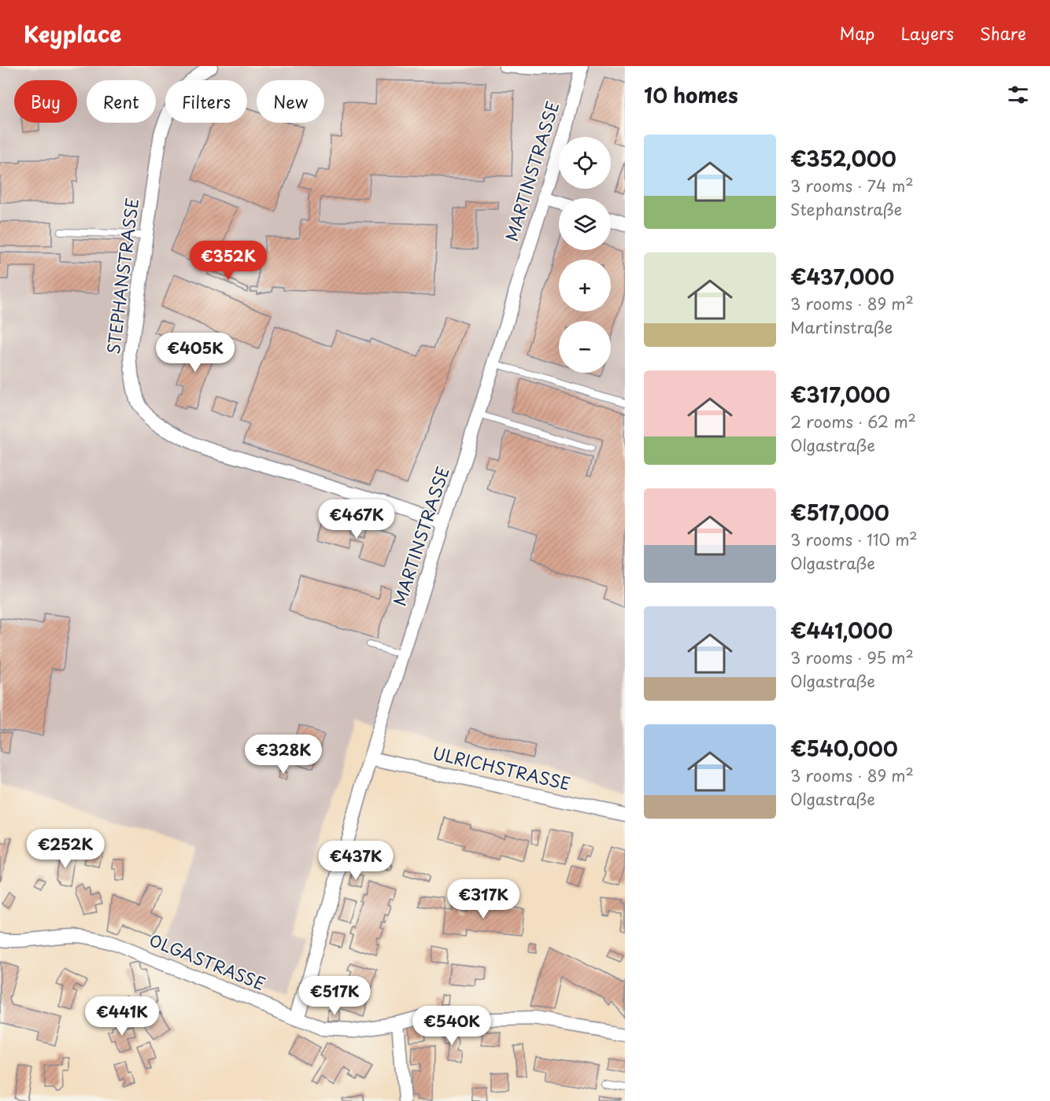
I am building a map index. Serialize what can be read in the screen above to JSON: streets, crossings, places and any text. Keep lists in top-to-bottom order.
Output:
{
  "streets": {
    "street": [
      "MARTINSTRASSE",
      "STEPHANSTRASSE",
      "ULRICHSTRASSE",
      "OLGASTRASSE"
    ]
  },
  "crossings": [
    ["MARTINSTRASSE", "STEPHANSTRASSE"],
    ["MARTINSTRASSE", "ULRICHSTRASSE"],
    ["MARTINSTRASSE", "OLGASTRASSE"]
  ],
  "page": {
    "header": "Keyplace",
    "nav": ["Map", "Layers", "Share"],
    "heading": "10 homes",
    "chip": [
      "Buy",
      "Rent",
      "Filters",
      "New"
    ],
    "list": [
      {
        "name": "€352,000",
        "note": "3 rooms · 74 m² · Stephanstraße"
      },
      {
        "name": "€437,000",
        "note": "3 rooms · 89 m² · Martinstraße"
      },
      {
        "name": "€317,000",
        "note": "2 rooms · 62 m² · Olgastraße"
      },
      {
        "name": "€517,000",
        "note": "3 rooms · 110 m² · Olgastraße"
      },
      {
        "name": "€441,000",
        "note": "3 rooms · 95 m² · Olgastraße"
      },
      {
        "name": "€540,000",
        "note": "3 rooms · 89 m² · Olgastraße"
      }
    ],
    "map_buttons": ["+", "−"],
    "price": [
      "€352K",
      "€405K",
      "€467K",
      "€328K",
      "€252K",
      "€437K",
      "€317K",
      "€517K",
      "€441K",
      "€540K"
    ]
  }
}
